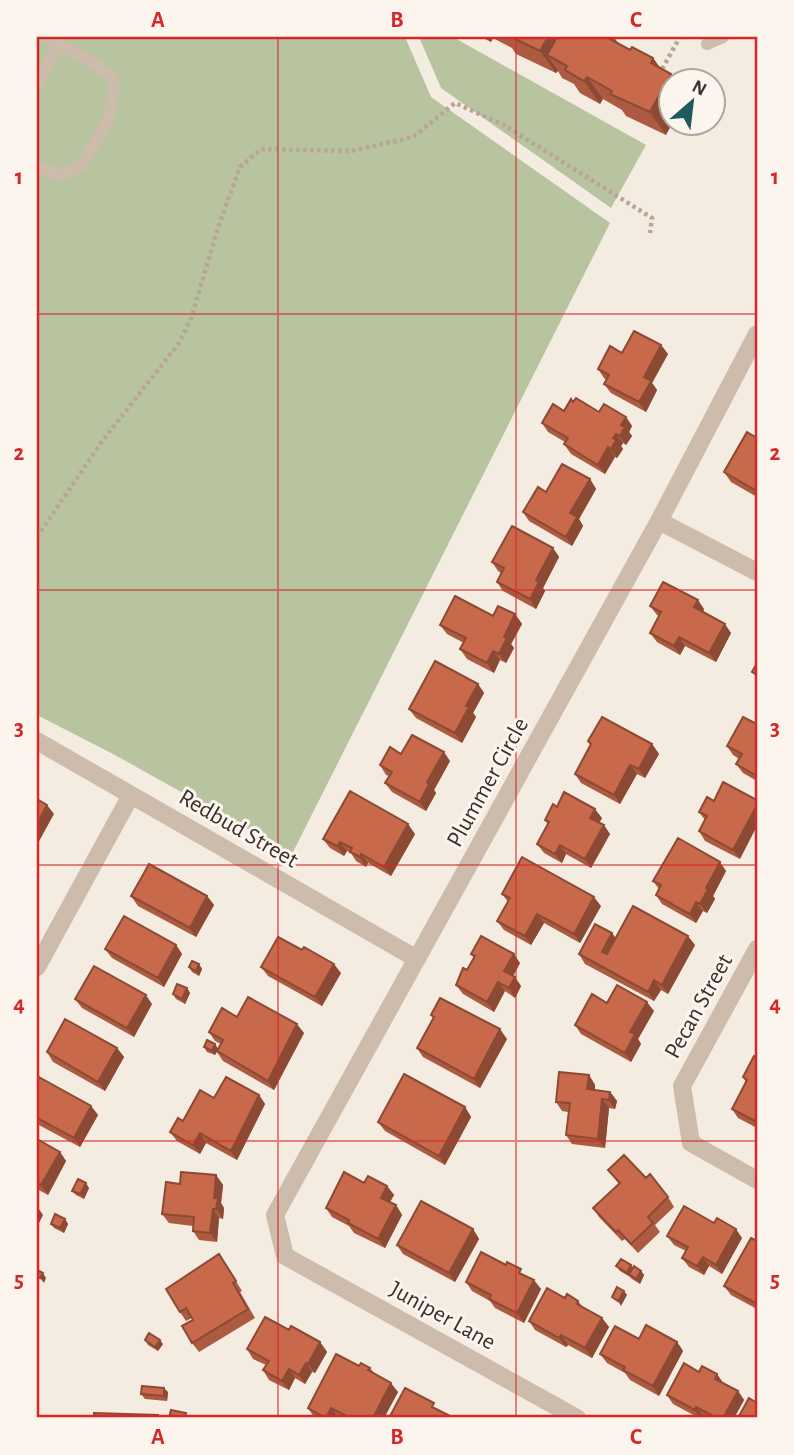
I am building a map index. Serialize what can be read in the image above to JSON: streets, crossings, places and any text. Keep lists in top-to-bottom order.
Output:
{
  "streets": {
    "street": [
      "Plummer Circle",
      "Redbud Street",
      "Pecan Street",
      "Juniper Lane"
    ]
  },
  "crossings": [
    ["Plummer Circle", "Redbud Street"],
    ["Plummer Circle", "Juniper Lane"]
  ],
  "north": "top right",
  "grid": {
    "columns": ["A", "B", "C"],
    "rows": [
      "1",
      "2",
      "3",
      "4",
      "5"
    ]
  }
}
